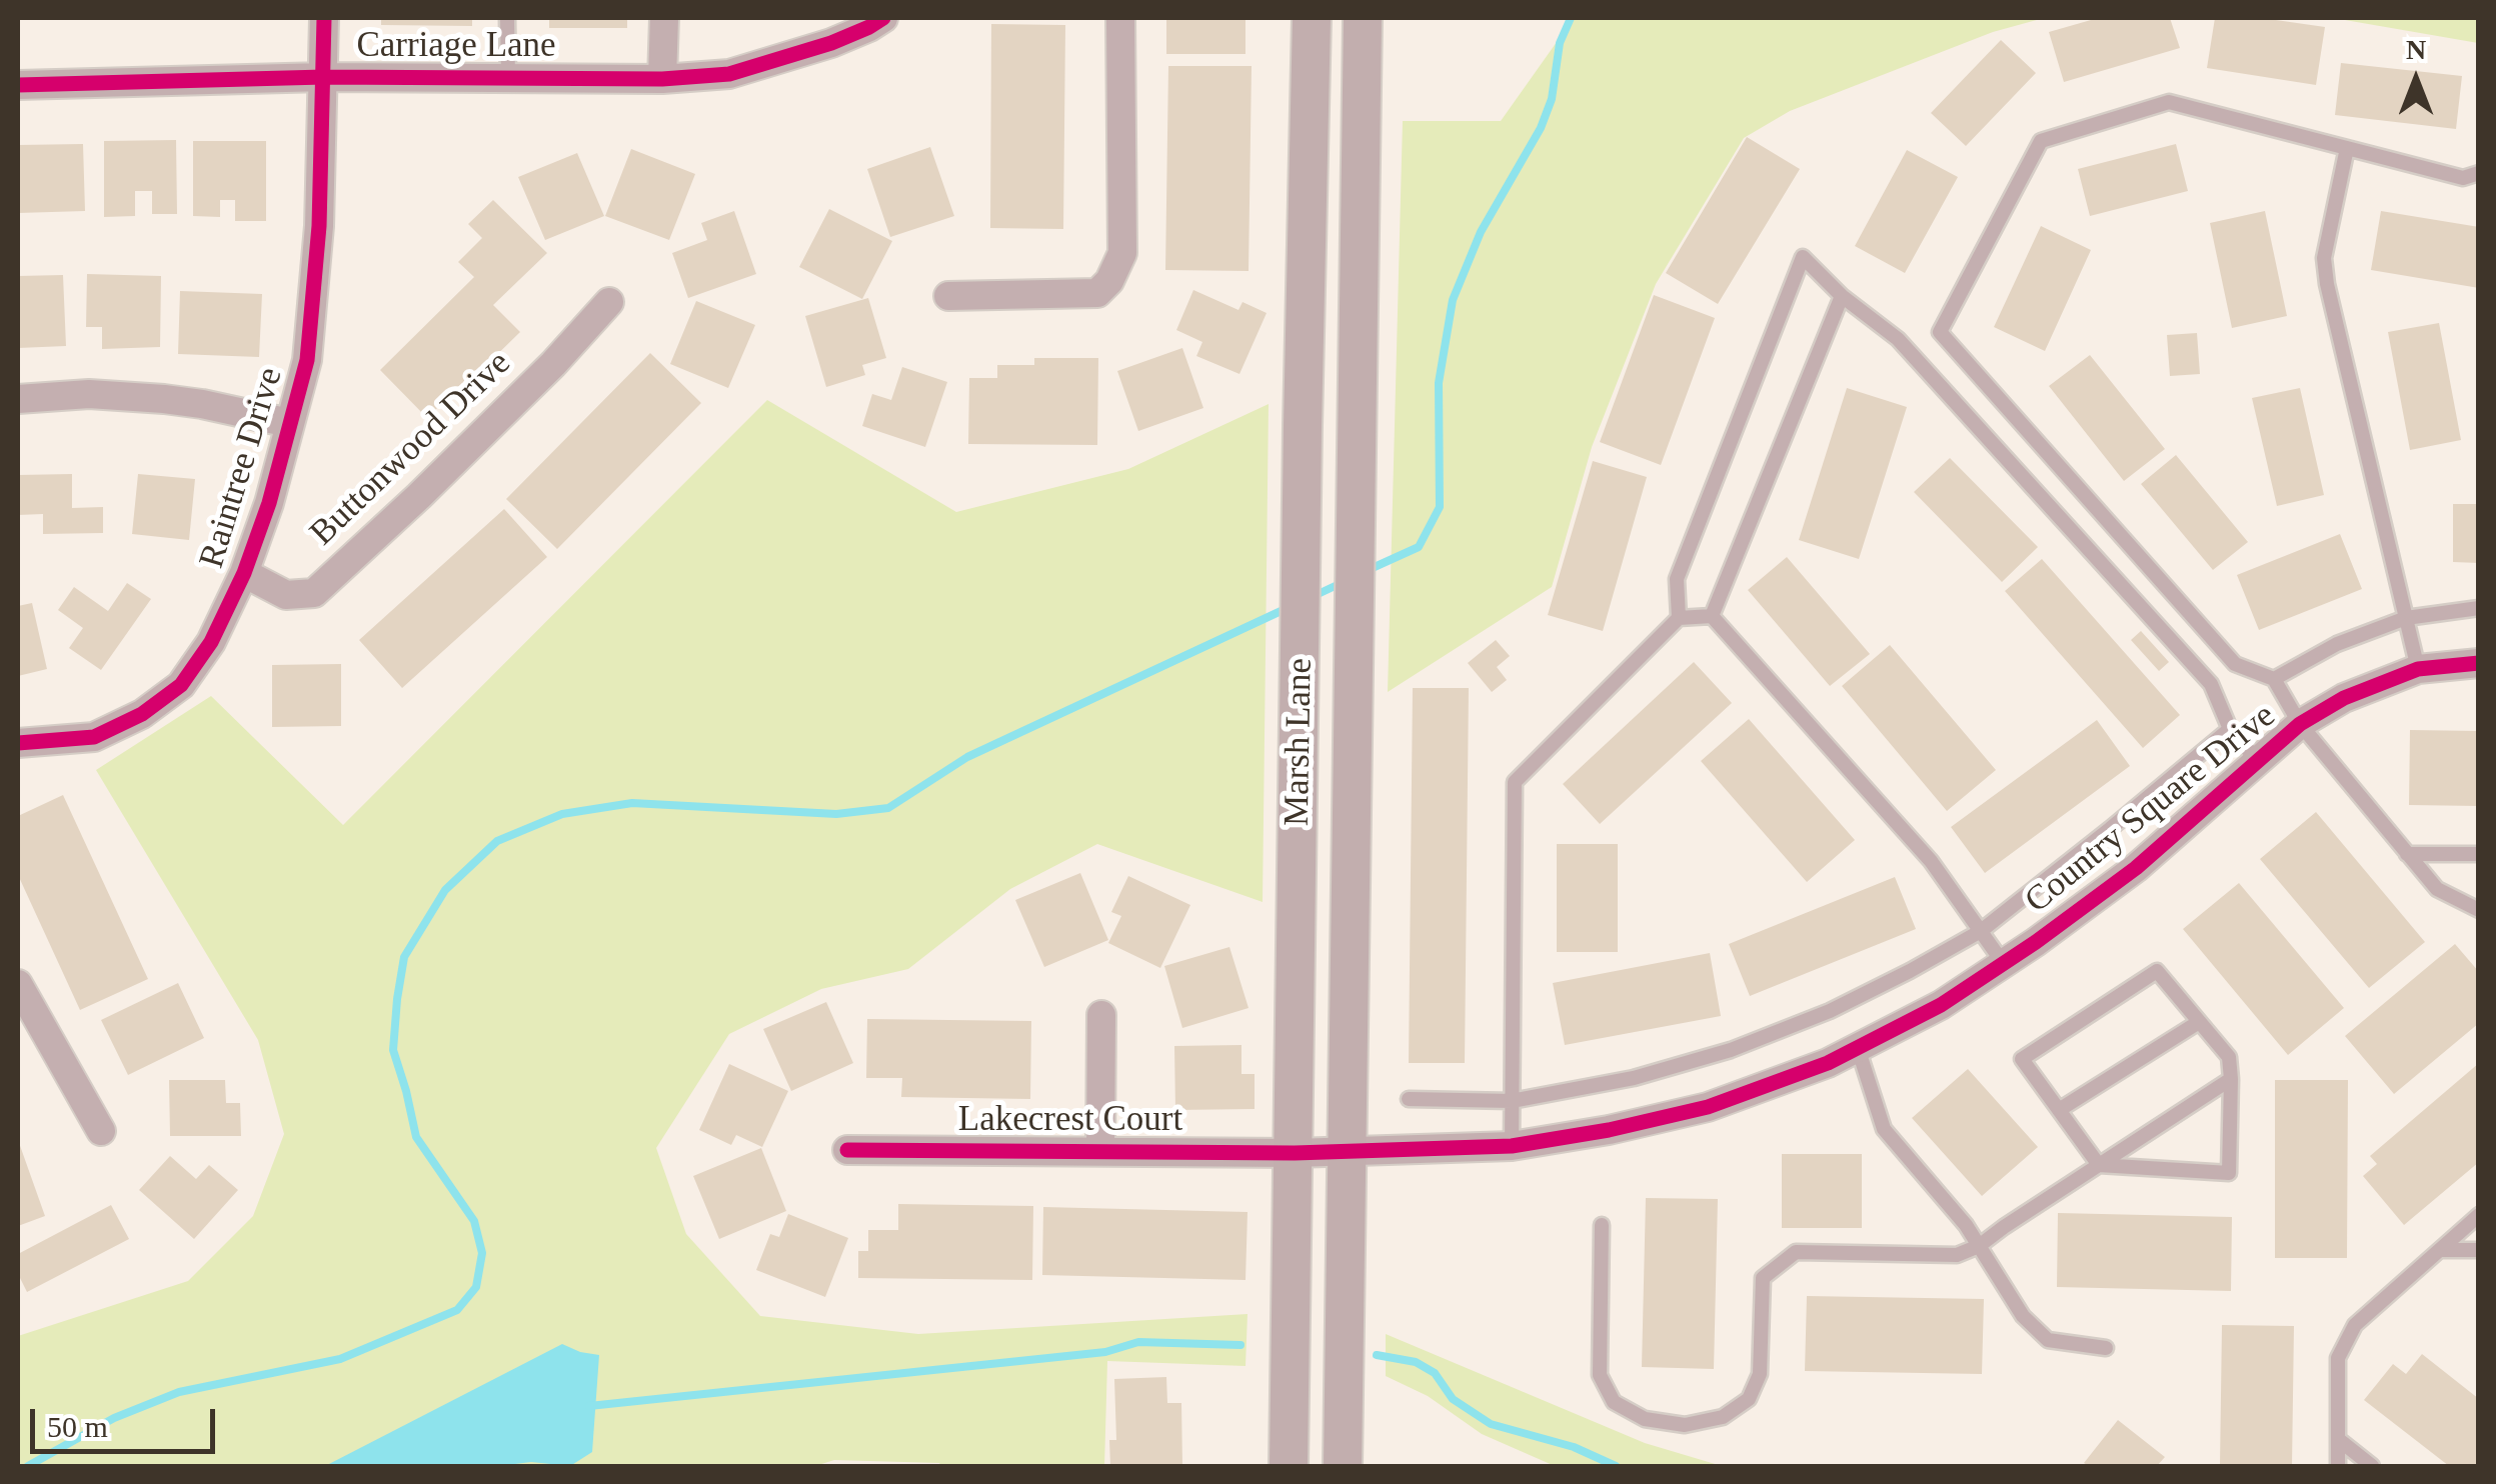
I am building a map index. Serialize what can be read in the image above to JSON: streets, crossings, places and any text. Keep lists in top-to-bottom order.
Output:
{
  "streets": {
    "main road": ["Marsh Lane"],
    "street": [
      "Carriage Lane",
      "Buttonwood Drive",
      "Raintree Drive",
      "Country Square Drive",
      "Lakecrest Court"
    ]
  },
  "crossings": [
    ["Carriage Lane", "Raintree Drive"],
    ["Buttonwood Drive", "Raintree Drive"],
    ["Marsh Lane", "Country Square Drive"],
    ["Marsh Lane", "Lakecrest Court"],
    ["Country Square Drive", "Lakecrest Court"]
  ],
  "scale_bar": "50 m",
  "north": "top"
}
